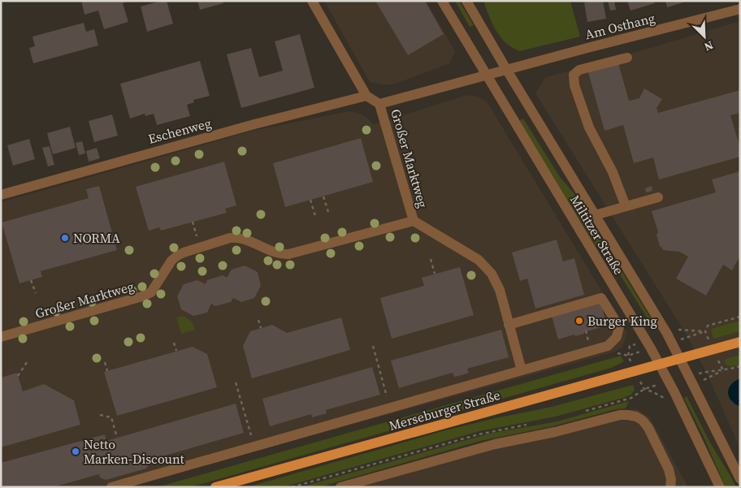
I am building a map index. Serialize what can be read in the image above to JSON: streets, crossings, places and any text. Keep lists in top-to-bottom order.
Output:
{
  "streets": {
    "main road": ["Merseburger Straße"],
    "street": [
      "Am Osthang",
      "Eschenweg",
      "Großer Marktweg",
      "Miltitzer Straße"
    ]
  },
  "crossings": [
    ["Am Osthang", "Großer Marktweg"],
    ["Am Osthang", "Miltitzer Straße"],
    ["Miltitzer Straße", "Merseburger Straße"]
  ],
  "places": ["NORMA", "Burger King", "Netto Marken-Discount"],
  "north": "bottom right"
}
